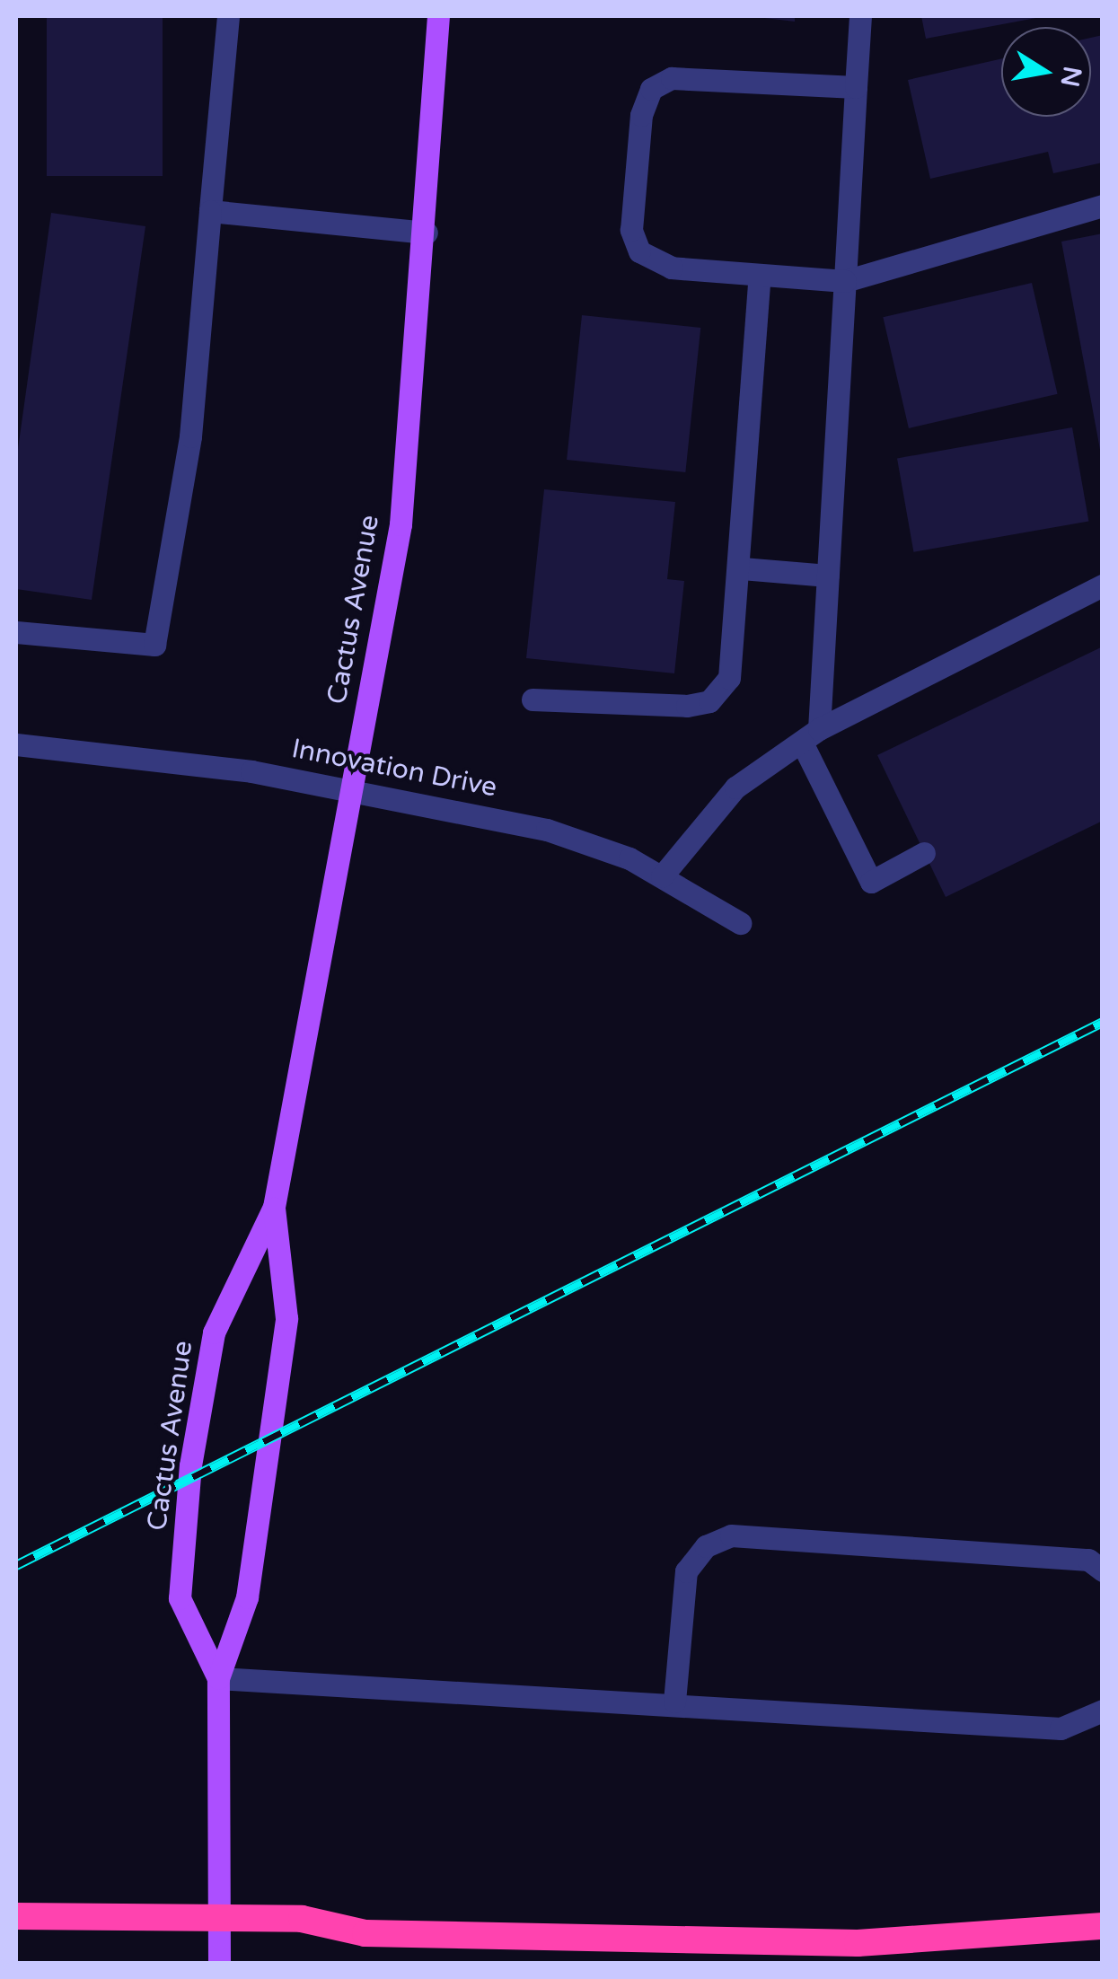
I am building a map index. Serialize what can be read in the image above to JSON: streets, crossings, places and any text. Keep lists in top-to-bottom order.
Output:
{
  "streets": {
    "main road": ["Cactus Avenue"],
    "street": ["Innovation Drive"]
  },
  "crossings": [
    ["Cactus Avenue", "Innovation Drive"]
  ],
  "north": "right"
}
